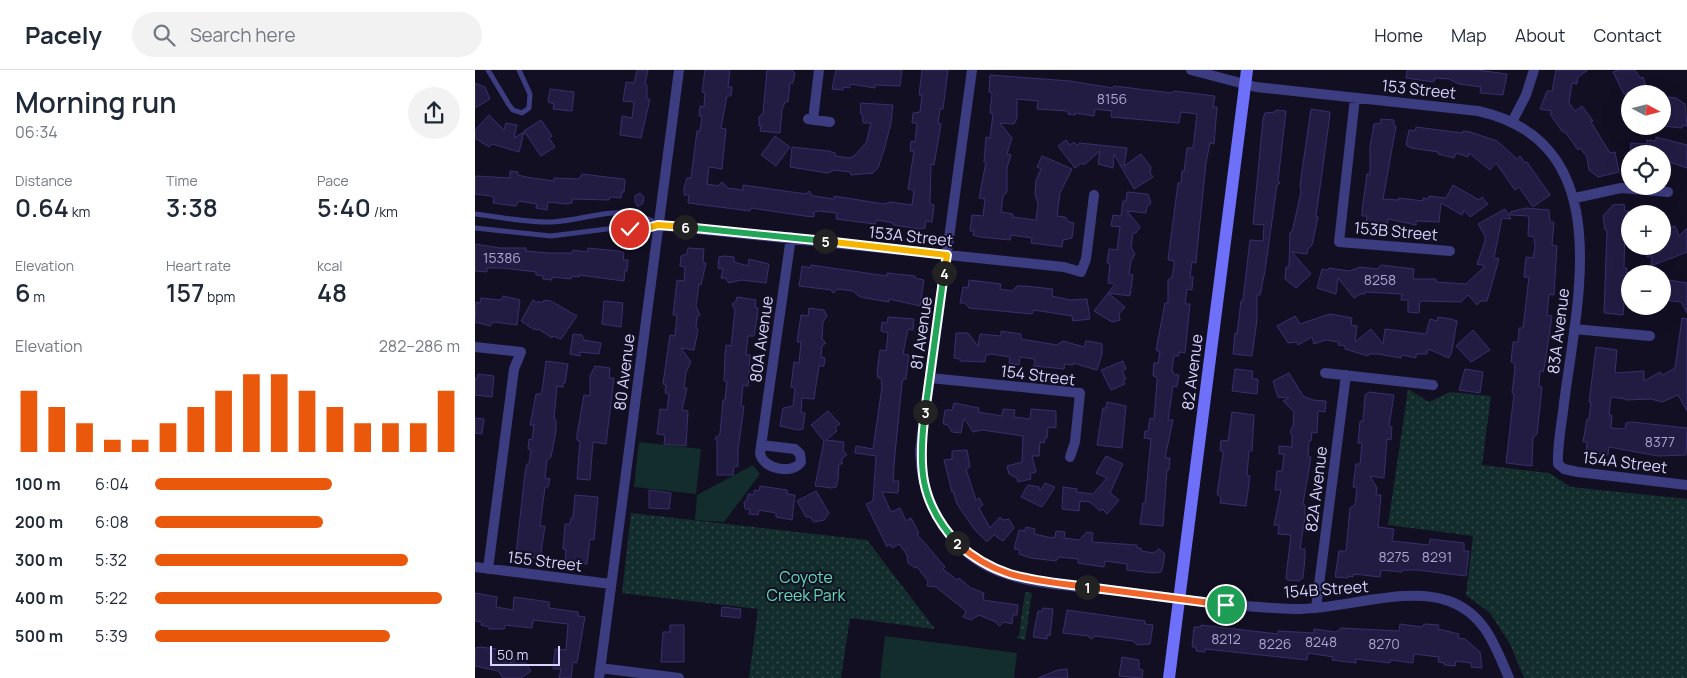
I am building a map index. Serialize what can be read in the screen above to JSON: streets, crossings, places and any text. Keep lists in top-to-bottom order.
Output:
{
  "streets": {
    "street": [
      "153 Street",
      "153B Street",
      "153A Street",
      "83A Avenue",
      "81 Avenue",
      "80A Avenue",
      "80 Avenue",
      "82 Avenue",
      "154 Street",
      "154A Street",
      "82A Avenue",
      "155 Street",
      "154B Street"
    ]
  },
  "crossings": [
    ["153 Street", "153B Street"],
    ["153 Street", "83A Avenue"],
    ["153 Street", "82 Avenue"],
    ["153A Street", "81 Avenue"],
    ["153A Street", "80A Avenue"],
    ["153A Street", "80 Avenue"],
    ["83A Avenue", "154A Street"],
    ["81 Avenue", "154 Street"],
    ["81 Avenue", "154B Street"],
    ["80 Avenue", "155 Street"],
    ["82 Avenue", "154B Street"],
    ["82A Avenue", "154B Street"]
  ],
  "parks": ["Coyote Creek Park"],
  "house_numbers": [
    "8156",
    "15386",
    "8258",
    "8377",
    "8275",
    "8291",
    "8212",
    "8248",
    "8226",
    "8270"
  ],
  "scale_bar": "50 m",
  "north": "right",
  "page": {
    "header": "Pacely",
    "search": "Search here",
    "nav": [
      "Home",
      "Map",
      "About",
      "Contact"
    ],
    "heading": ["Morning run", "06:34"],
    "map_buttons": ["+", "−"],
    "stats": [
      ["Distance", "0.64 km"],
      ["Time", "3:38"],
      ["Pace", "5:40 /km"],
      ["Elevation", "6 m"],
      ["Heart rate", "157 bpm"],
      ["kcal", "48"]
    ],
    "pins": [
      "6",
      "5",
      "4",
      "3",
      "2",
      "1"
    ],
    "chart": ["Elevation", "282–286 m"],
    "list": [
      {
        "name": "100 m",
        "note": "6:04"
      },
      {
        "name": "200 m",
        "note": "6:08"
      },
      {
        "name": "300 m",
        "note": "5:32"
      },
      {
        "name": "400 m",
        "note": "5:22"
      },
      {
        "name": "500 m",
        "note": "5:39"
      }
    ],
    "scale": "50 m"
  }
}
